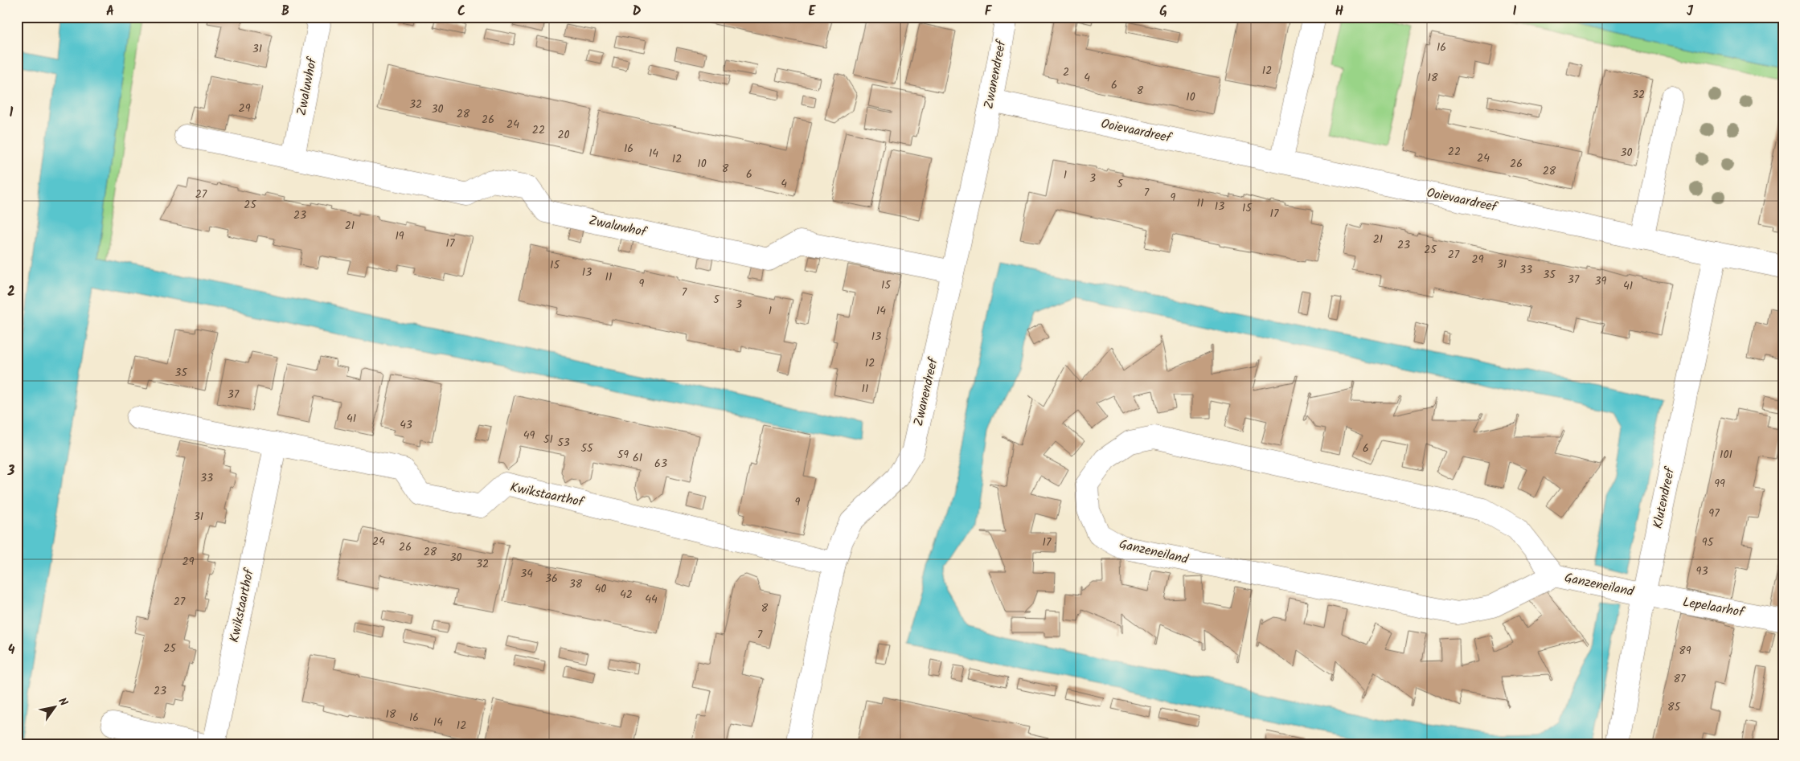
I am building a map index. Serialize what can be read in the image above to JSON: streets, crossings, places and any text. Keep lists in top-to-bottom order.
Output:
{
  "streets": {
    "street": [
      "Zwanendreef",
      "Zwaluwhof",
      "Ooievaardreef",
      "Kwikstaarthof",
      "Klutendreef",
      "Ganzeneiland",
      "Lepelaarhof"
    ]
  },
  "crossings": [
    ["Zwanendreef", "Zwaluwhof"],
    ["Zwanendreef", "Ooievaardreef"],
    ["Zwanendreef", "Kwikstaarthof"],
    ["Ooievaardreef", "Klutendreef"],
    ["Klutendreef", "Ganzeneiland"],
    ["Klutendreef", "Lepelaarhof"],
    ["Ganzeneiland", "Lepelaarhof"]
  ],
  "house_numbers": [
    "16",
    "31",
    "12",
    "2",
    "4",
    "18",
    "6",
    "8",
    "32",
    "10",
    "32",
    "29",
    "30",
    "28",
    "26",
    "24",
    "22",
    "20",
    "16",
    "22",
    "30",
    "14",
    "24",
    "12",
    "10",
    "26",
    "8",
    "28",
    "6",
    "1",
    "3",
    "4",
    "5",
    "7",
    "27",
    "9",
    "11",
    "25",
    "13",
    "15",
    "17",
    "23",
    "21",
    "19",
    "21",
    "17",
    "23",
    "25",
    "27",
    "29",
    "31",
    "15",
    "33",
    "13",
    "35",
    "11",
    "37",
    "39",
    "9",
    "15",
    "41",
    "7",
    "5",
    "3",
    "1",
    "14",
    "13",
    "12",
    "35",
    "11",
    "37",
    "41",
    "43",
    "49",
    "51",
    "53",
    "55",
    "6",
    "59",
    "101",
    "61",
    "63",
    "33",
    "99",
    "9",
    "97",
    "31",
    "24",
    "17",
    "95",
    "26",
    "28",
    "30",
    "29",
    "32",
    "93",
    "34",
    "36",
    "38",
    "40",
    "42",
    "44",
    "27",
    "8",
    "7",
    "25",
    "89",
    "87",
    "23",
    "85",
    "18",
    "16",
    "14",
    "12"
  ],
  "north": "top right",
  "grid": {
    "columns": [
      "A",
      "B",
      "C",
      "D",
      "E",
      "F",
      "G",
      "H",
      "I",
      "J"
    ],
    "rows": [
      "1",
      "2",
      "3",
      "4"
    ]
  }
}
